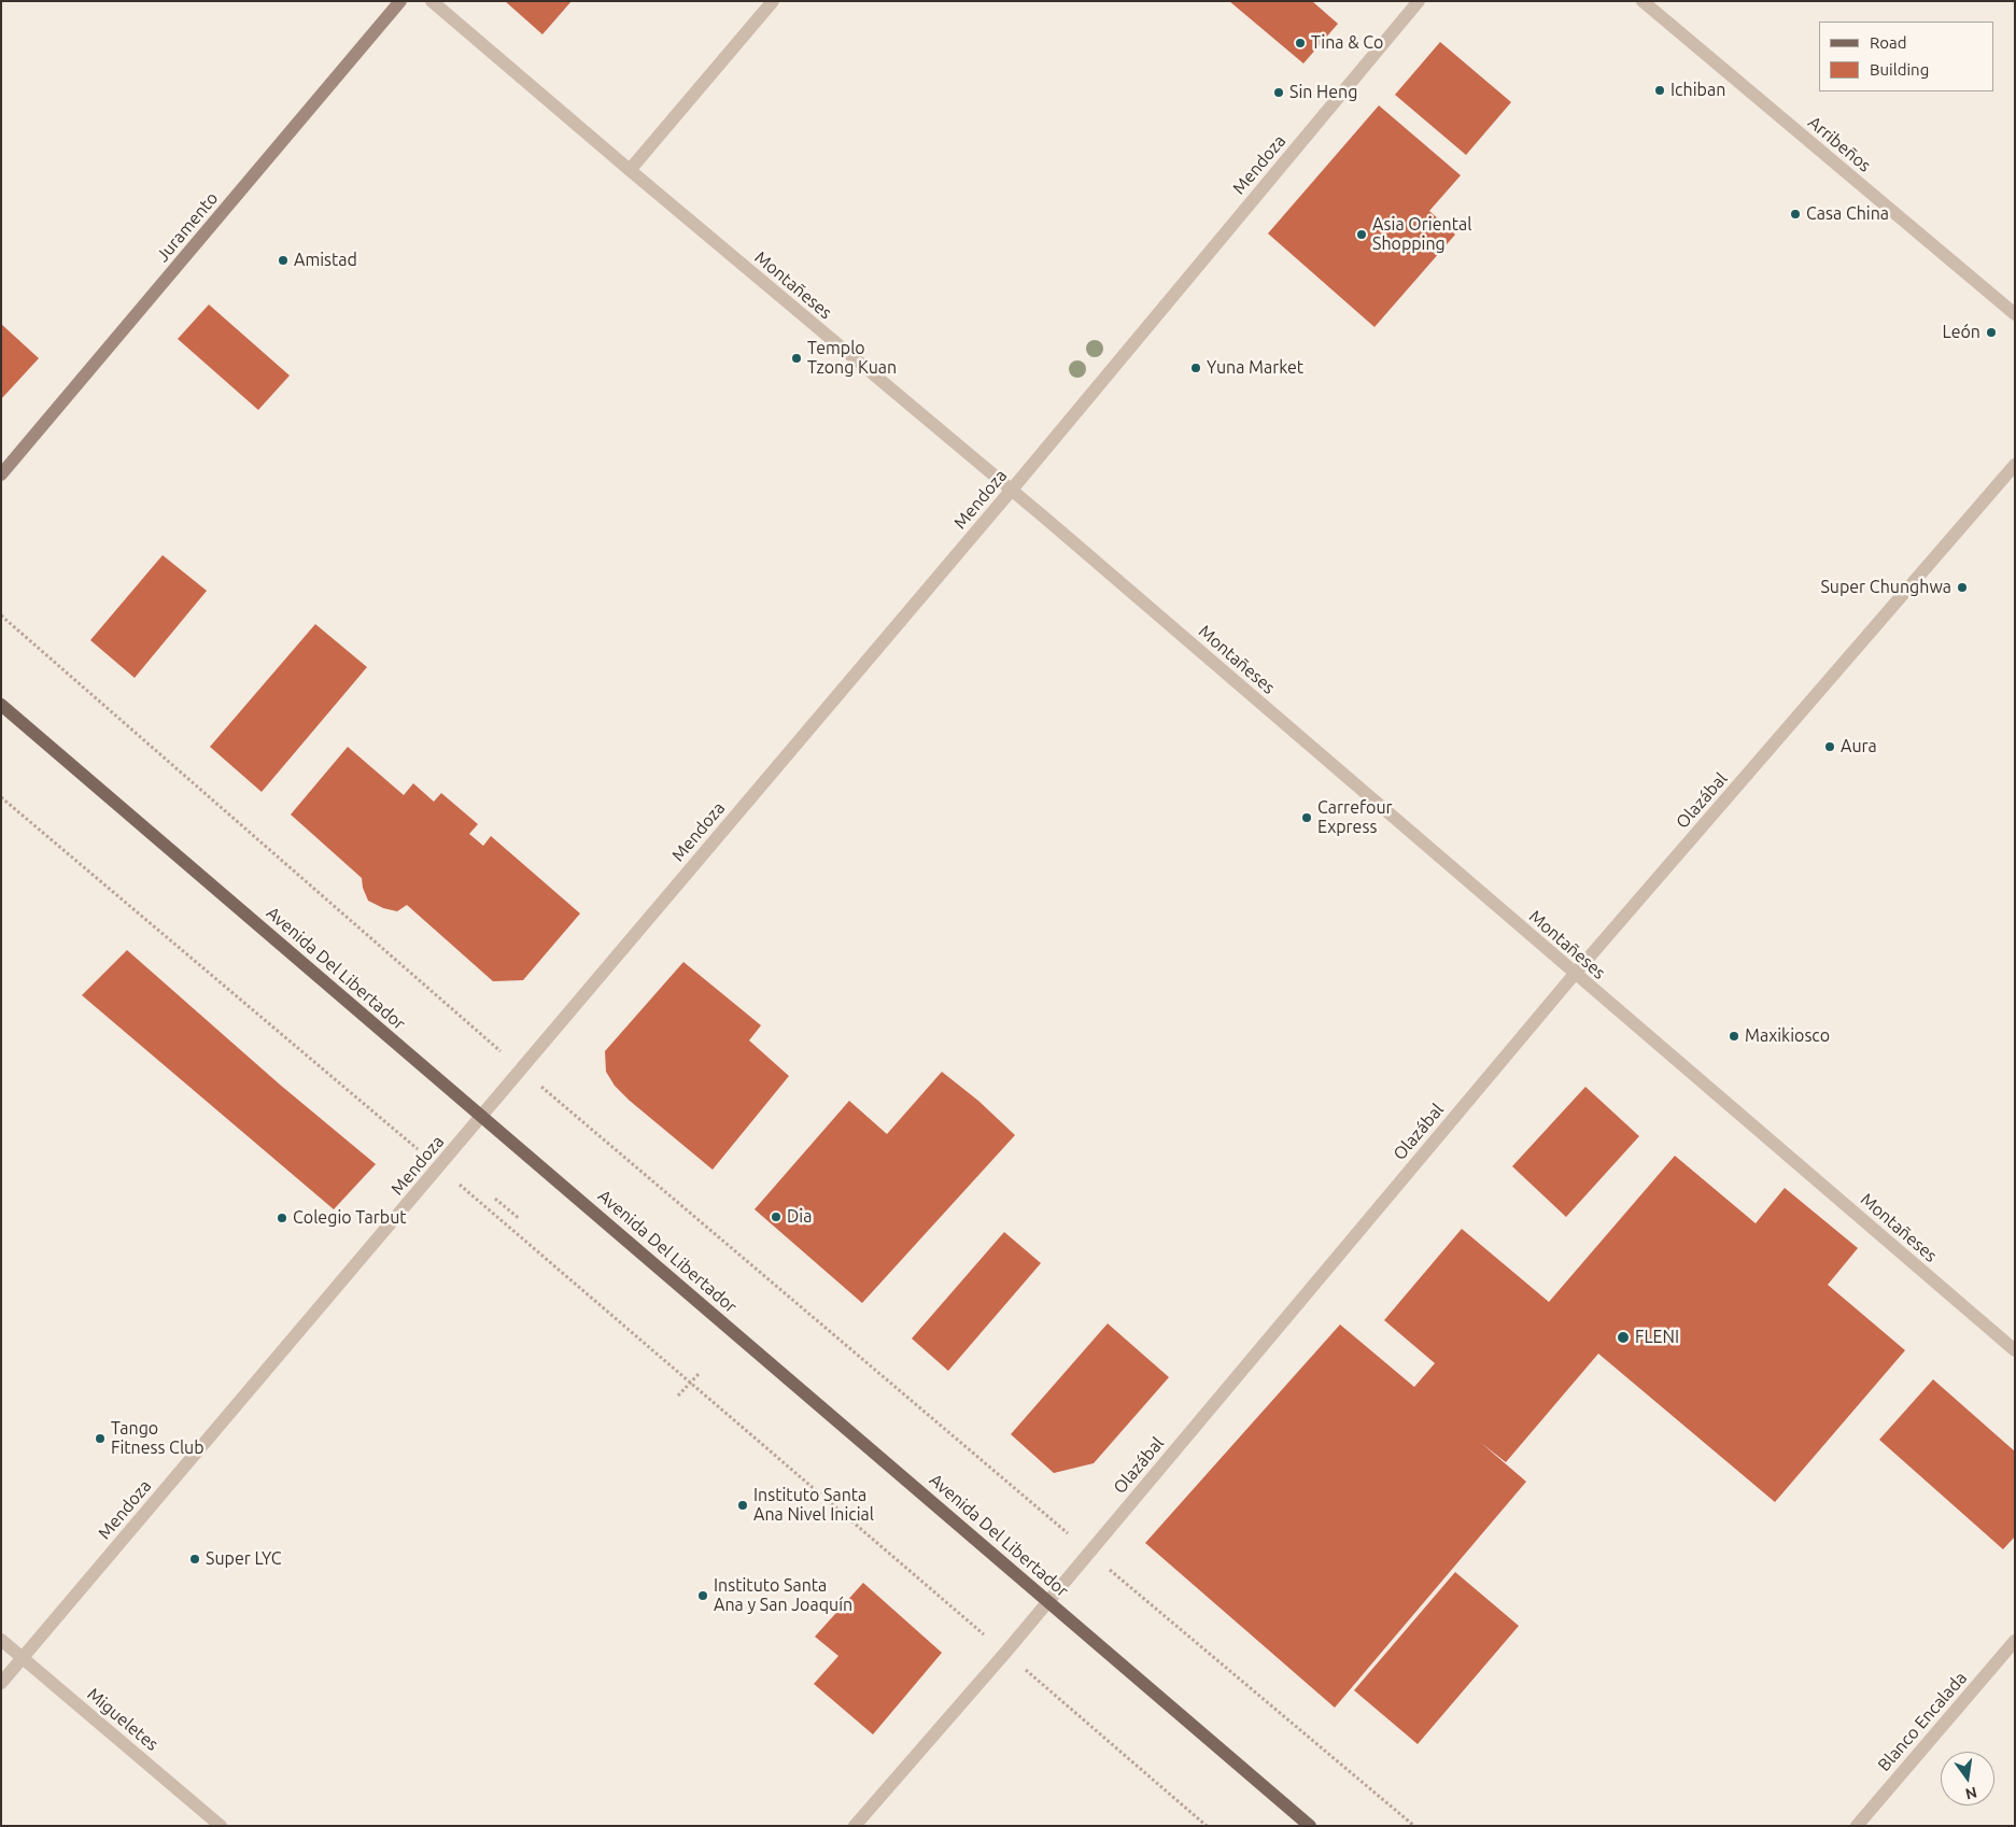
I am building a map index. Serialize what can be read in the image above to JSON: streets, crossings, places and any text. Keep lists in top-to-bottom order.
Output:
{
  "streets": {
    "main road": ["Avenida Del Libertador"],
    "street": [
      "Arribeños",
      "Mendoza",
      "Juramento",
      "Montañeses",
      "Olazábal",
      "Migueletes",
      "Blanco Encalada"
    ]
  },
  "crossings": [
    ["Mendoza", "Montañeses"],
    ["Mendoza", "Avenida Del Libertador"],
    ["Mendoza", "Migueletes"],
    ["Montañeses", "Olazábal"],
    ["Olazábal", "Avenida Del Libertador"]
  ],
  "places": [
    "Tina & Co",
    "Ichiban",
    "Sin Heng",
    "Casa China",
    "Asia Oriental Shopping",
    "Amistad",
    "León",
    "Templo Tzong Kuan",
    "Yuna Market",
    "Super Chunghwa",
    "Aura",
    "Carrefour Express",
    "Maxikiosco",
    "Dia",
    "Colegio Tarbut",
    "FLENI",
    "Tango Fitness Club",
    "Instituto Santa Ana Nivel Inicial",
    "Super LYC",
    "Instituto Santa Ana y San Joaquín"
  ],
  "legend": ["Road", "Building"],
  "north": "bottom"
}
